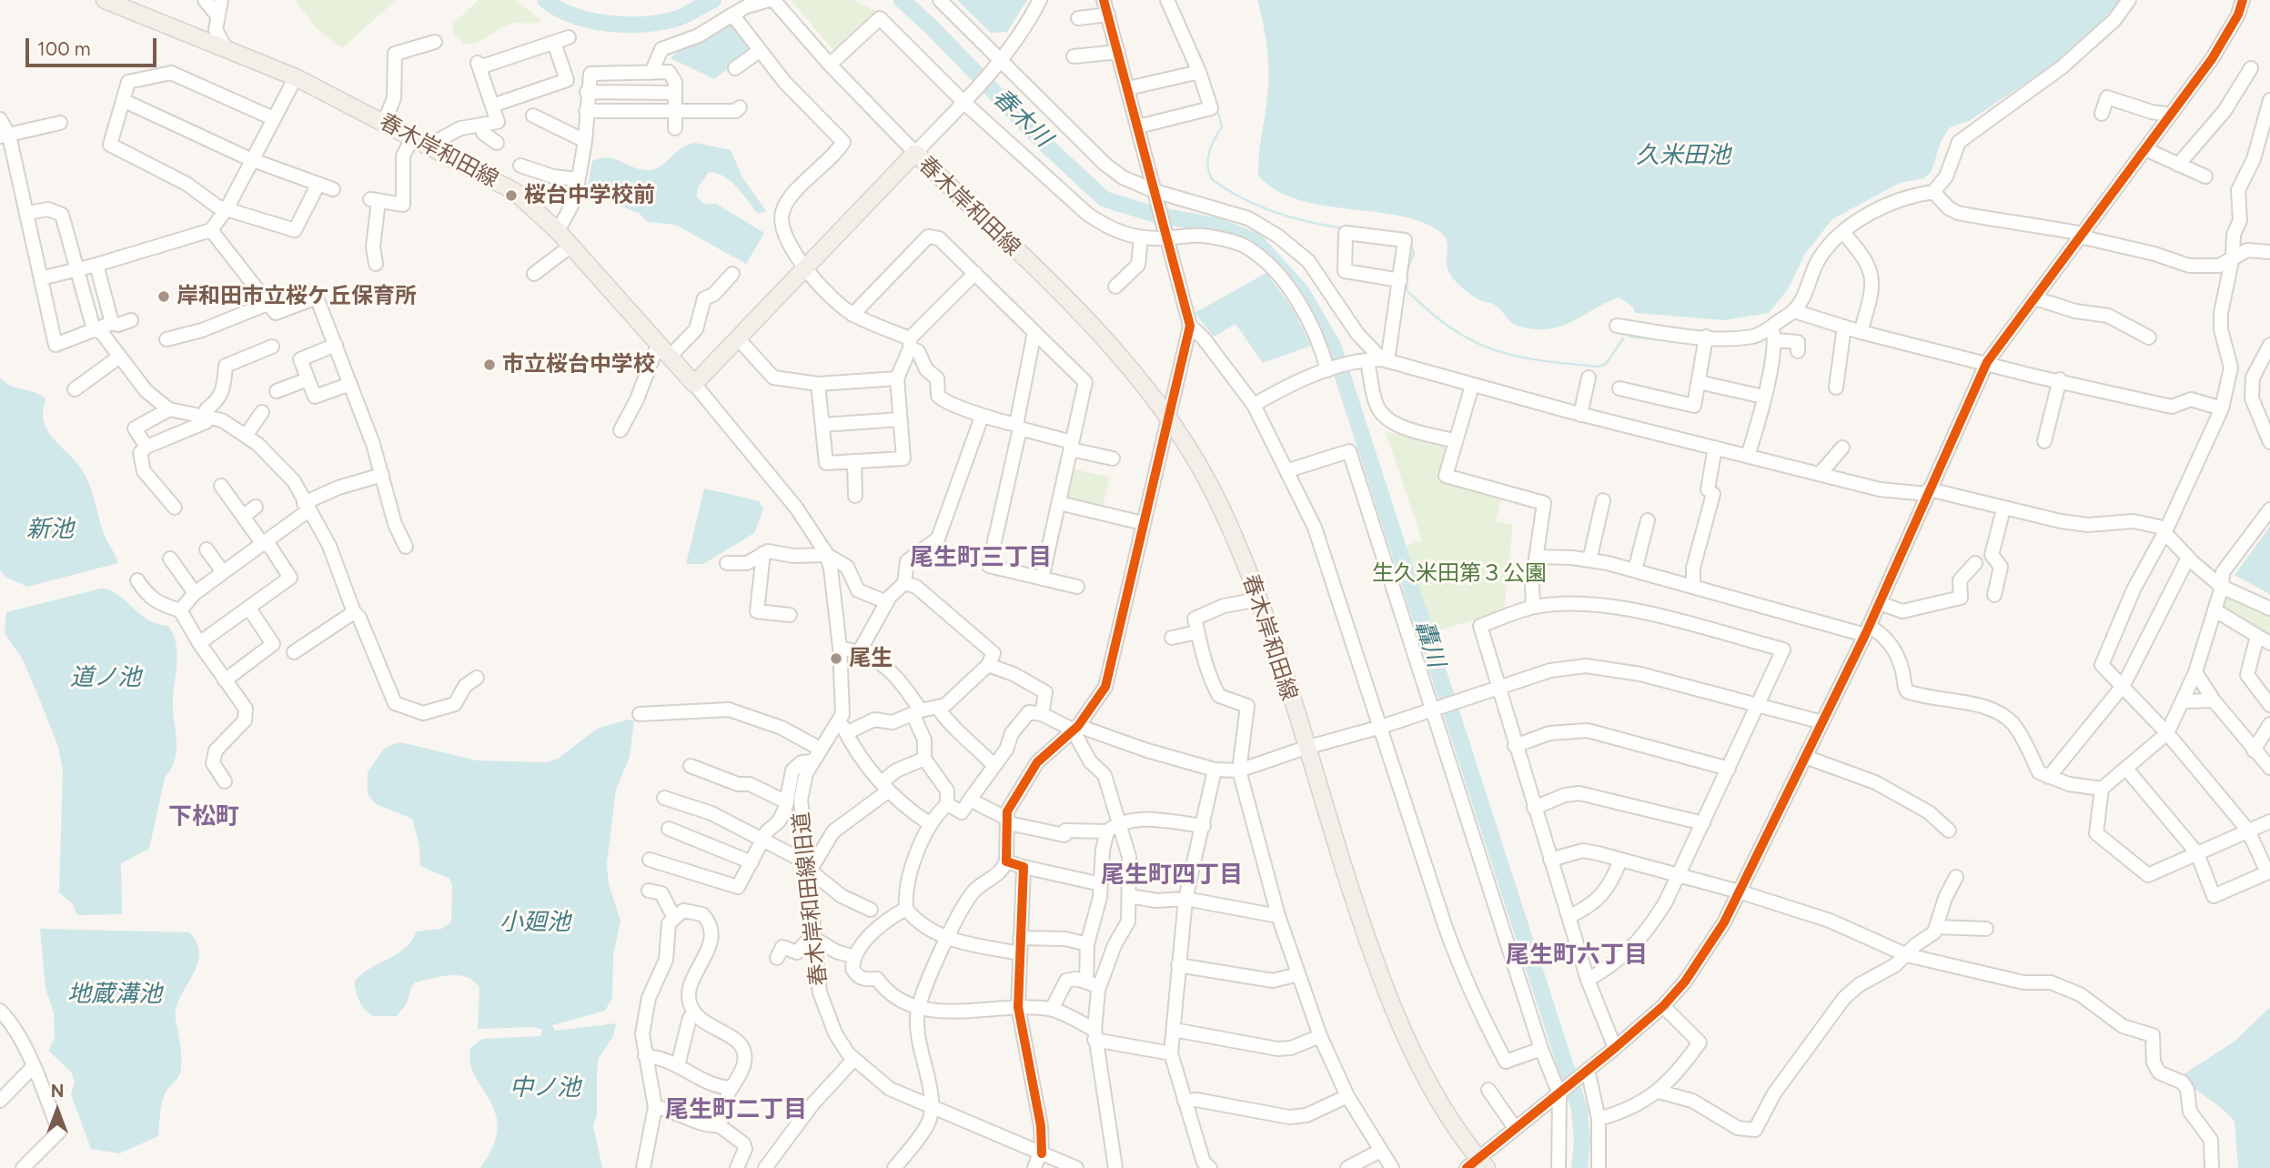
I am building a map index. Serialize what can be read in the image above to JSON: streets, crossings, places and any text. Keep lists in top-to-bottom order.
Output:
{
  "streets": {
    "main road": ["春木岸和田線"],
    "street": ["春木岸和田線旧道"]
  },
  "districts": [
    "尾生町三丁目",
    "下松町",
    "尾生町四丁目",
    "尾生町六丁目",
    "尾生町二丁目"
  ],
  "water": [
    "春木川",
    "久米田池",
    "新池",
    "轟川",
    "道ノ池",
    "小廻池",
    "地蔵溝池",
    "中ノ池"
  ],
  "parks": ["生久米田第３公園"],
  "places": [
    "桜台中学校前",
    "岸和田市立桜ケ丘保育所",
    "市立桜台中学校",
    "尾生"
  ],
  "scale_bar": "100 m",
  "north": "top"
}
